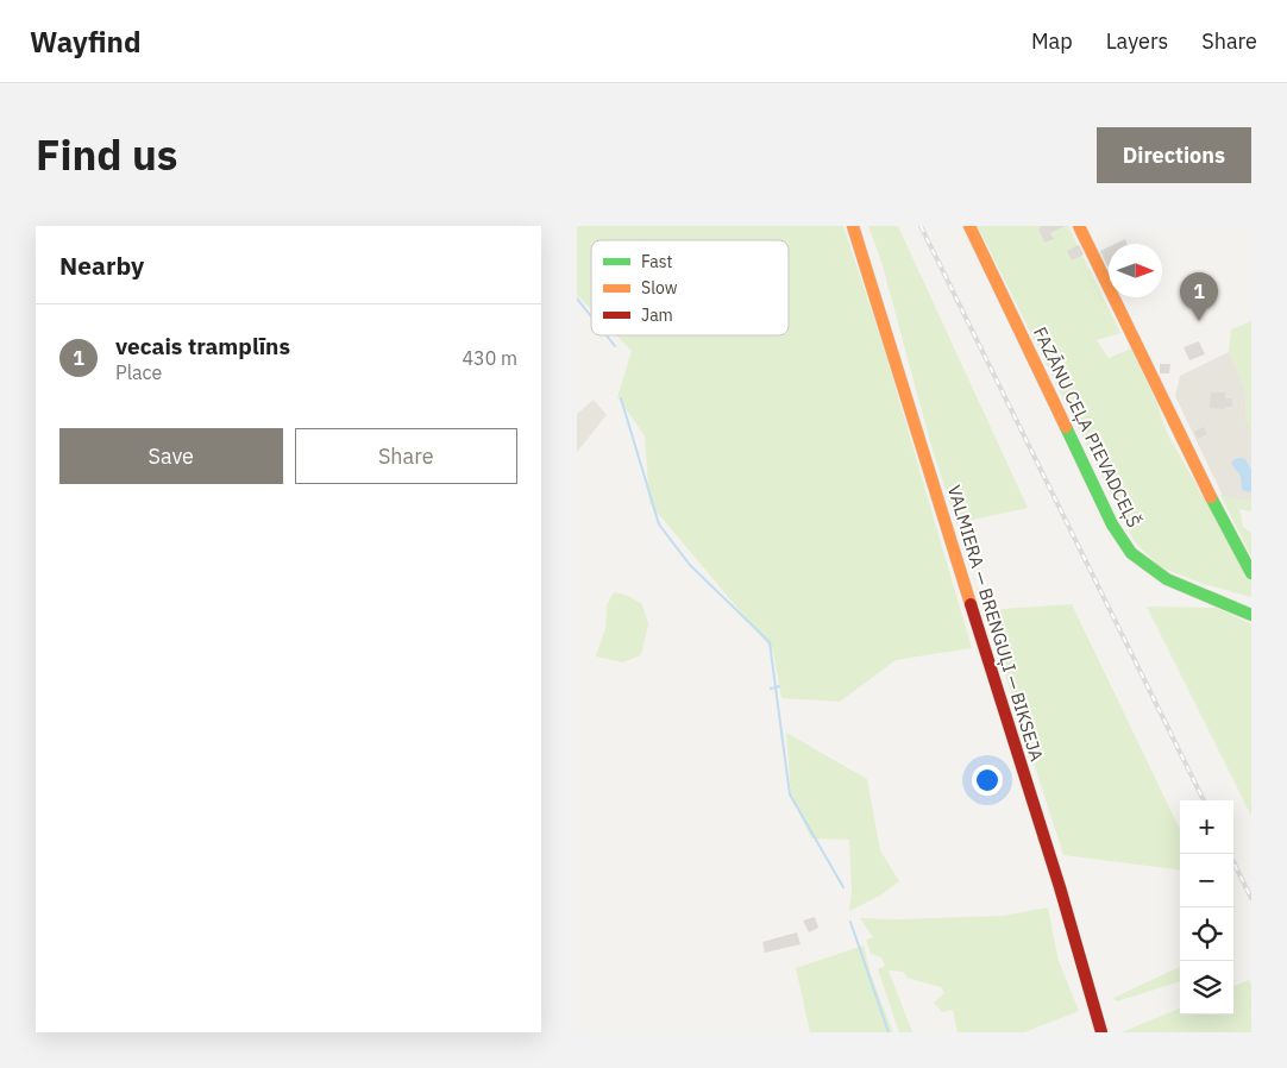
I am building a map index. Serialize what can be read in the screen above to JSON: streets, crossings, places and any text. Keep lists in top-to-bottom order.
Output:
{
  "streets": {
    "street": ["FAZĀNU CEĻA PIEVADCEĻŠ", "VALMIERA — BRENGUĻI — BIKSEJA"]
  },
  "legend": ["Fast", "Slow", "Jam"],
  "north": "right",
  "page": {
    "header": "Wayfind",
    "nav": ["Map", "Layers", "Share"],
    "title": "Find us",
    "buttons": [
      "Directions",
      ["Save", "Share"]
    ],
    "heading": "Nearby",
    "pins": "1",
    "list": [
      {
        "mark": "1",
        "name": "vecais tramplīns",
        "note": "Place",
        "value": "430 m"
      }
    ],
    "map_buttons": ["+", "−"]
  }
}
